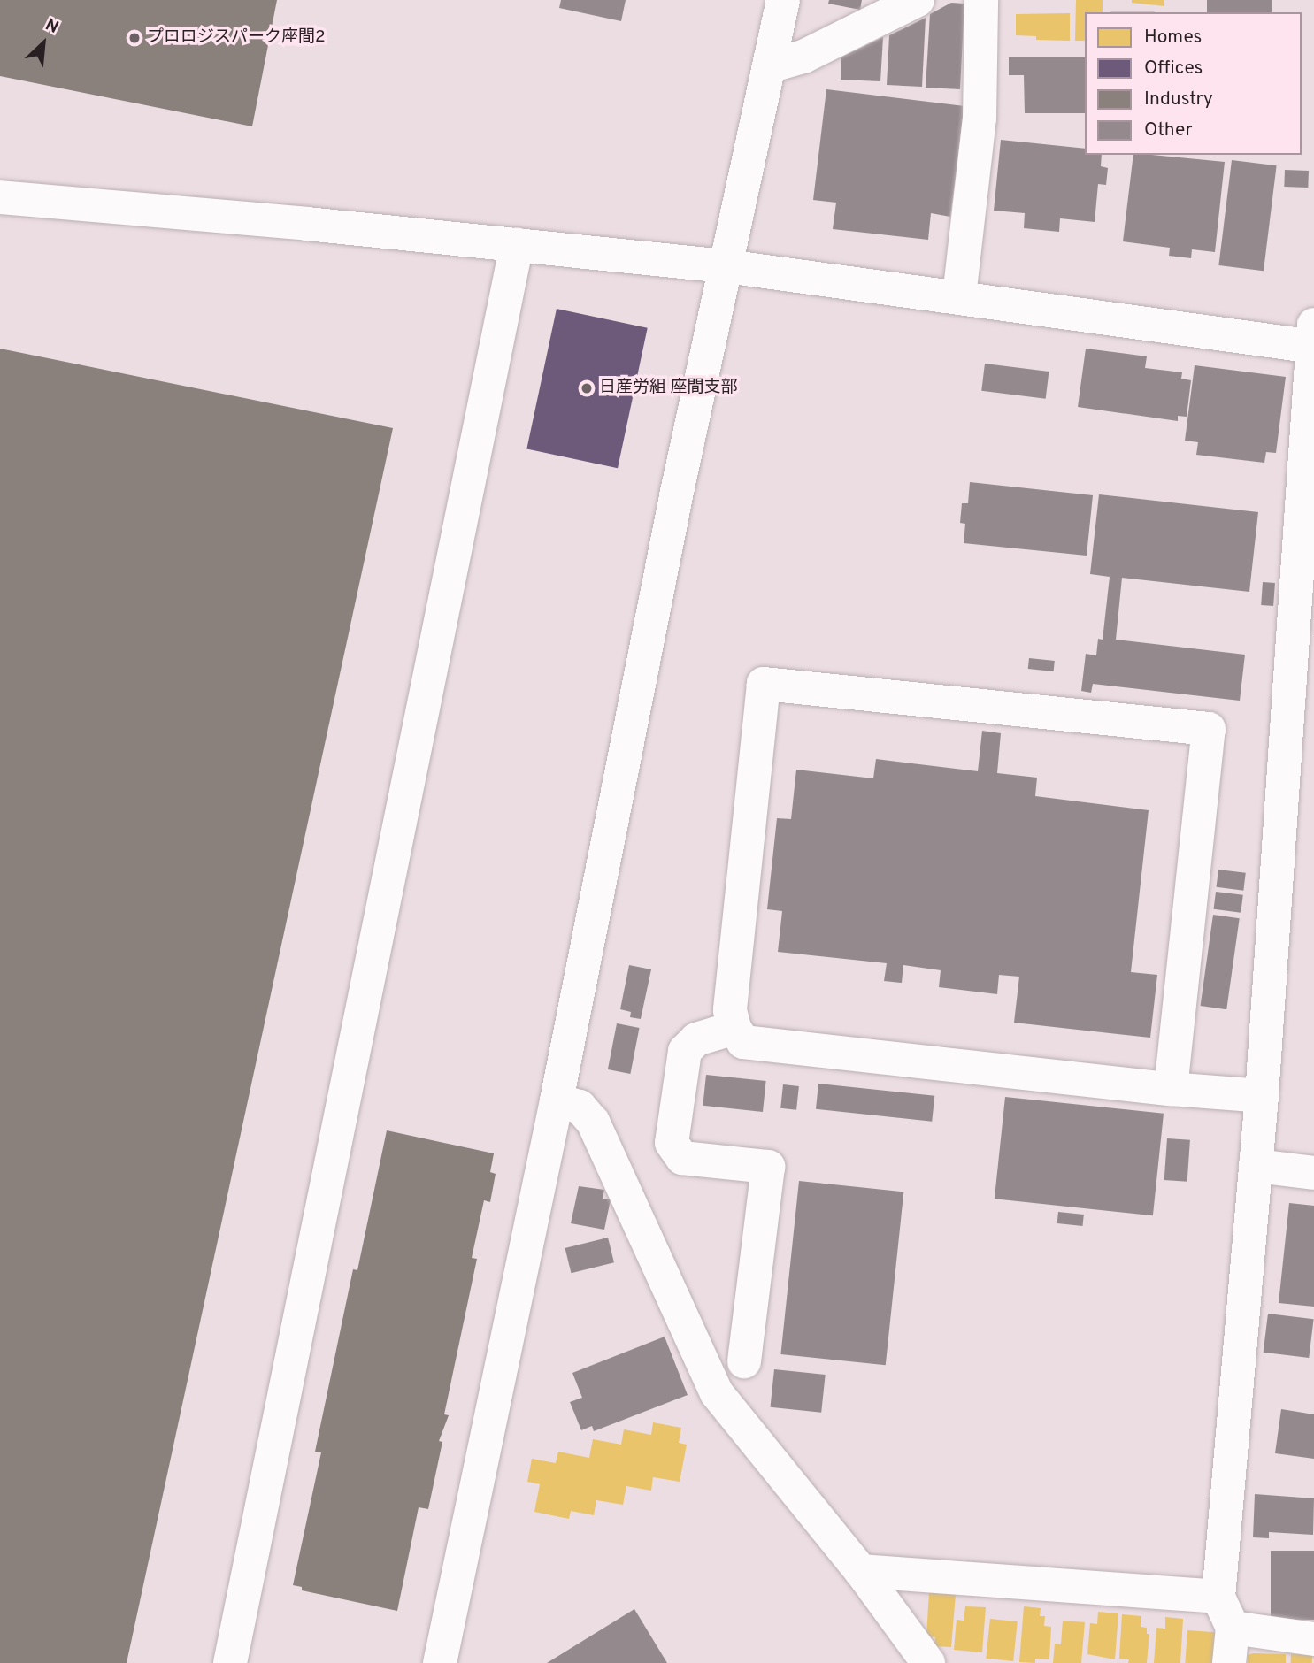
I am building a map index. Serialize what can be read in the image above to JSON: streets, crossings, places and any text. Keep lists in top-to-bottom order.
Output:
{
  "places": ["プロロジスパーク座間2", "日産労組 座間支部"],
  "legend": [
    "Homes",
    "Offices",
    "Industry",
    "Other"
  ],
  "north": "top right"
}
